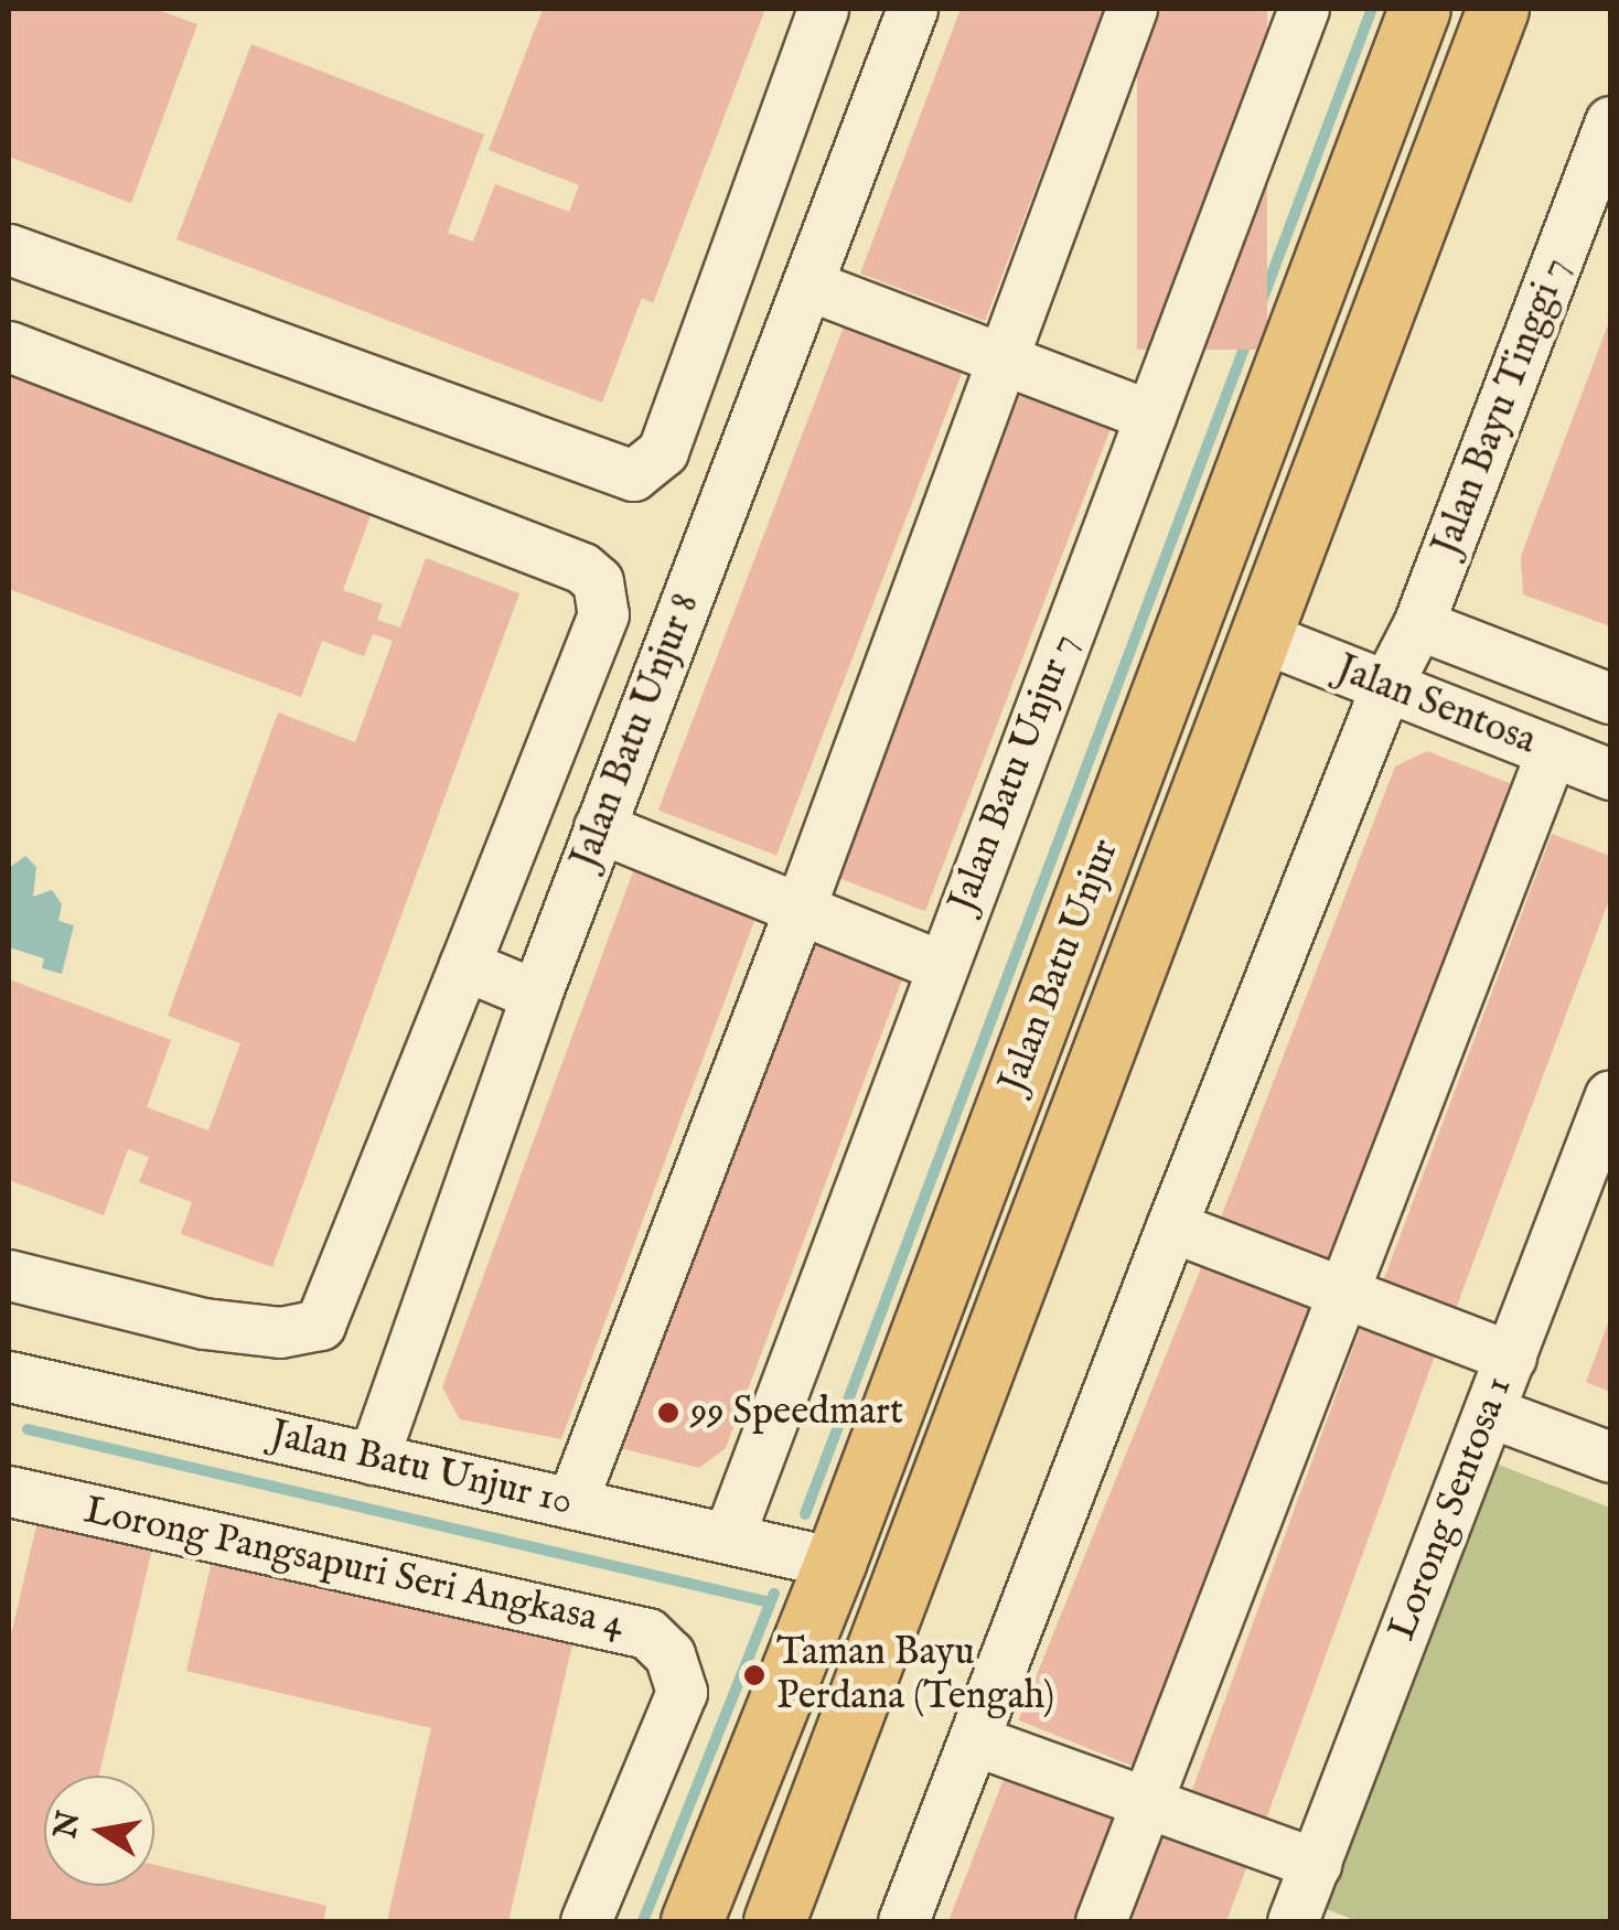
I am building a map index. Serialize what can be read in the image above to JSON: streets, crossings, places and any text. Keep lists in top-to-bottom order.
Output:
{
  "streets": {
    "main road": ["Jalan Batu Unjur"],
    "street": [
      "Jalan Bayu Tinggi 7",
      "Jalan Sentosa",
      "Jalan Batu Unjur 8",
      "Jalan Batu Unjur 7",
      "Jalan Batu Unjur 10",
      "Lorong Sentosa 1",
      "Lorong Pangsapuri Seri Angkasa 4"
    ]
  },
  "crossings": [
    ["Jalan Bayu Tinggi 7", "Jalan Sentosa"],
    ["Jalan Sentosa", "Jalan Batu Unjur"],
    ["Jalan Batu Unjur 8", "Jalan Batu Unjur 10"],
    ["Jalan Batu Unjur 7", "Jalan Batu Unjur 10"],
    ["Jalan Batu Unjur", "Jalan Batu Unjur 10"]
  ],
  "places": ["99 Speedmart", "Taman Bayu Perdana (Tengah)"],
  "north": "left"
}
